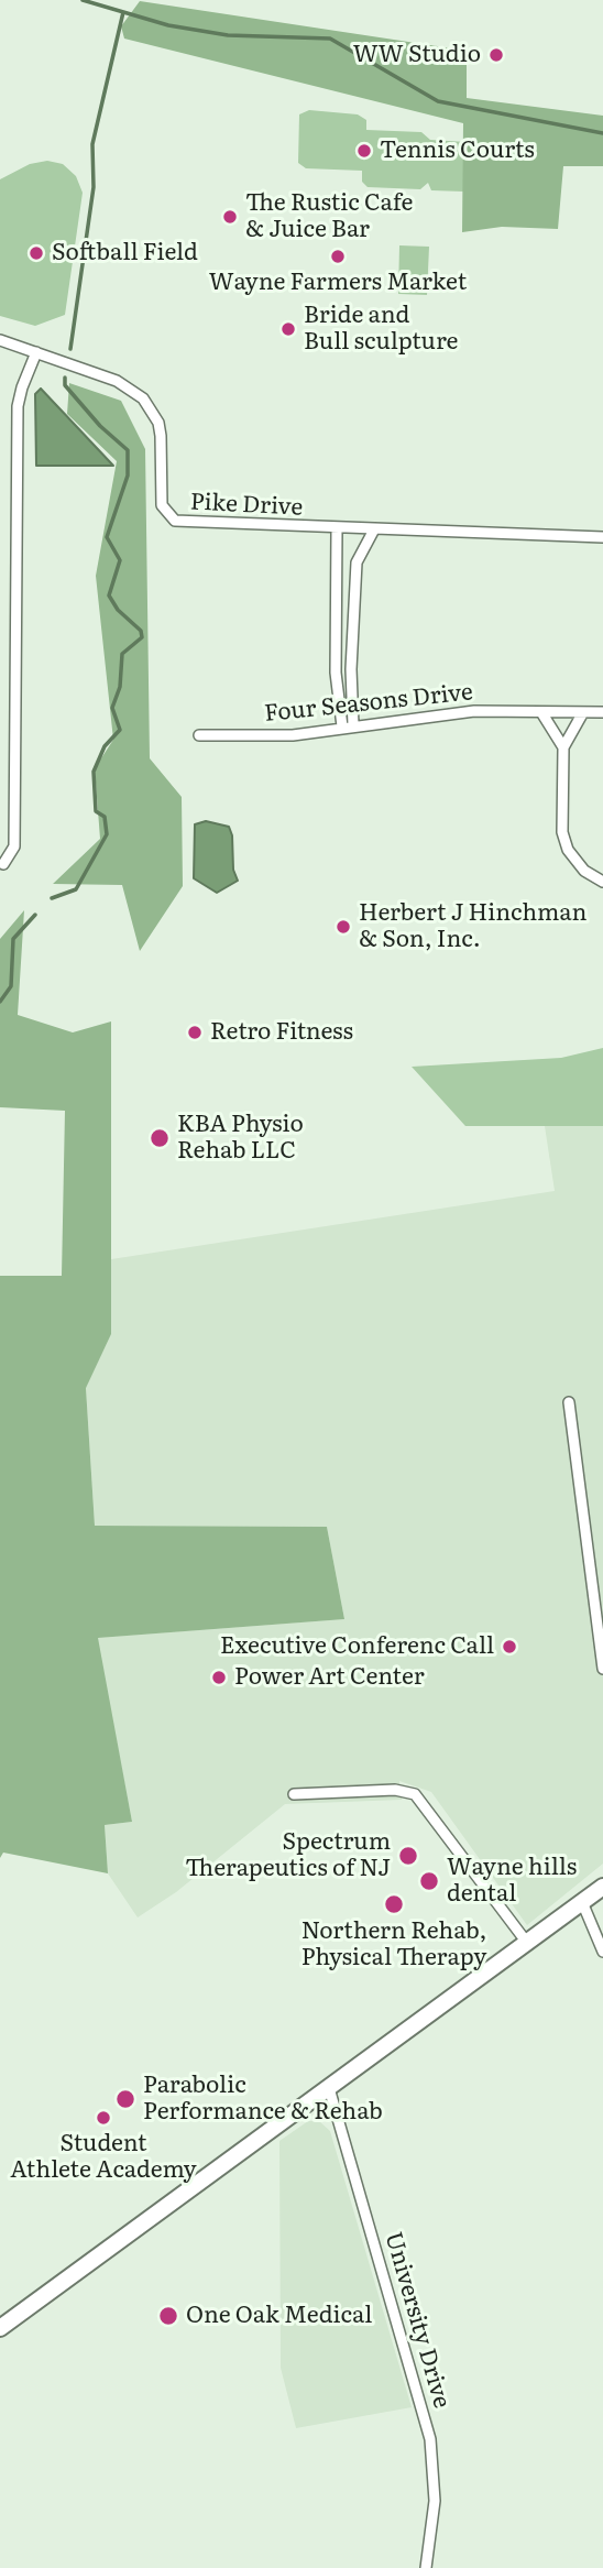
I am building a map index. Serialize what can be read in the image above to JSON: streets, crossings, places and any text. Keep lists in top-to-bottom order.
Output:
{
  "streets": {
    "street": ["Pike Drive", "Four Seasons Drive", "University Drive"]
  },
  "places": [
    "WW Studio",
    "Tennis Courts",
    "The Rustic Cafe & Juice Bar",
    "Softball Field",
    "Wayne Farmers Market",
    "Bride and Bull sculpture",
    "Herbert J Hinchman & Son, Inc.",
    "Retro Fitness",
    "KBA Physio Rehab LLC",
    "Executive Conferenc Call",
    "Power Art Center",
    "Spectrum Therapeutics of NJ",
    "Wayne hills dental",
    "Northern Rehab, Physical Therapy",
    "Parabolic Performance & Rehab",
    "Student Athlete Academy",
    "One Oak Medical"
  ]
}
